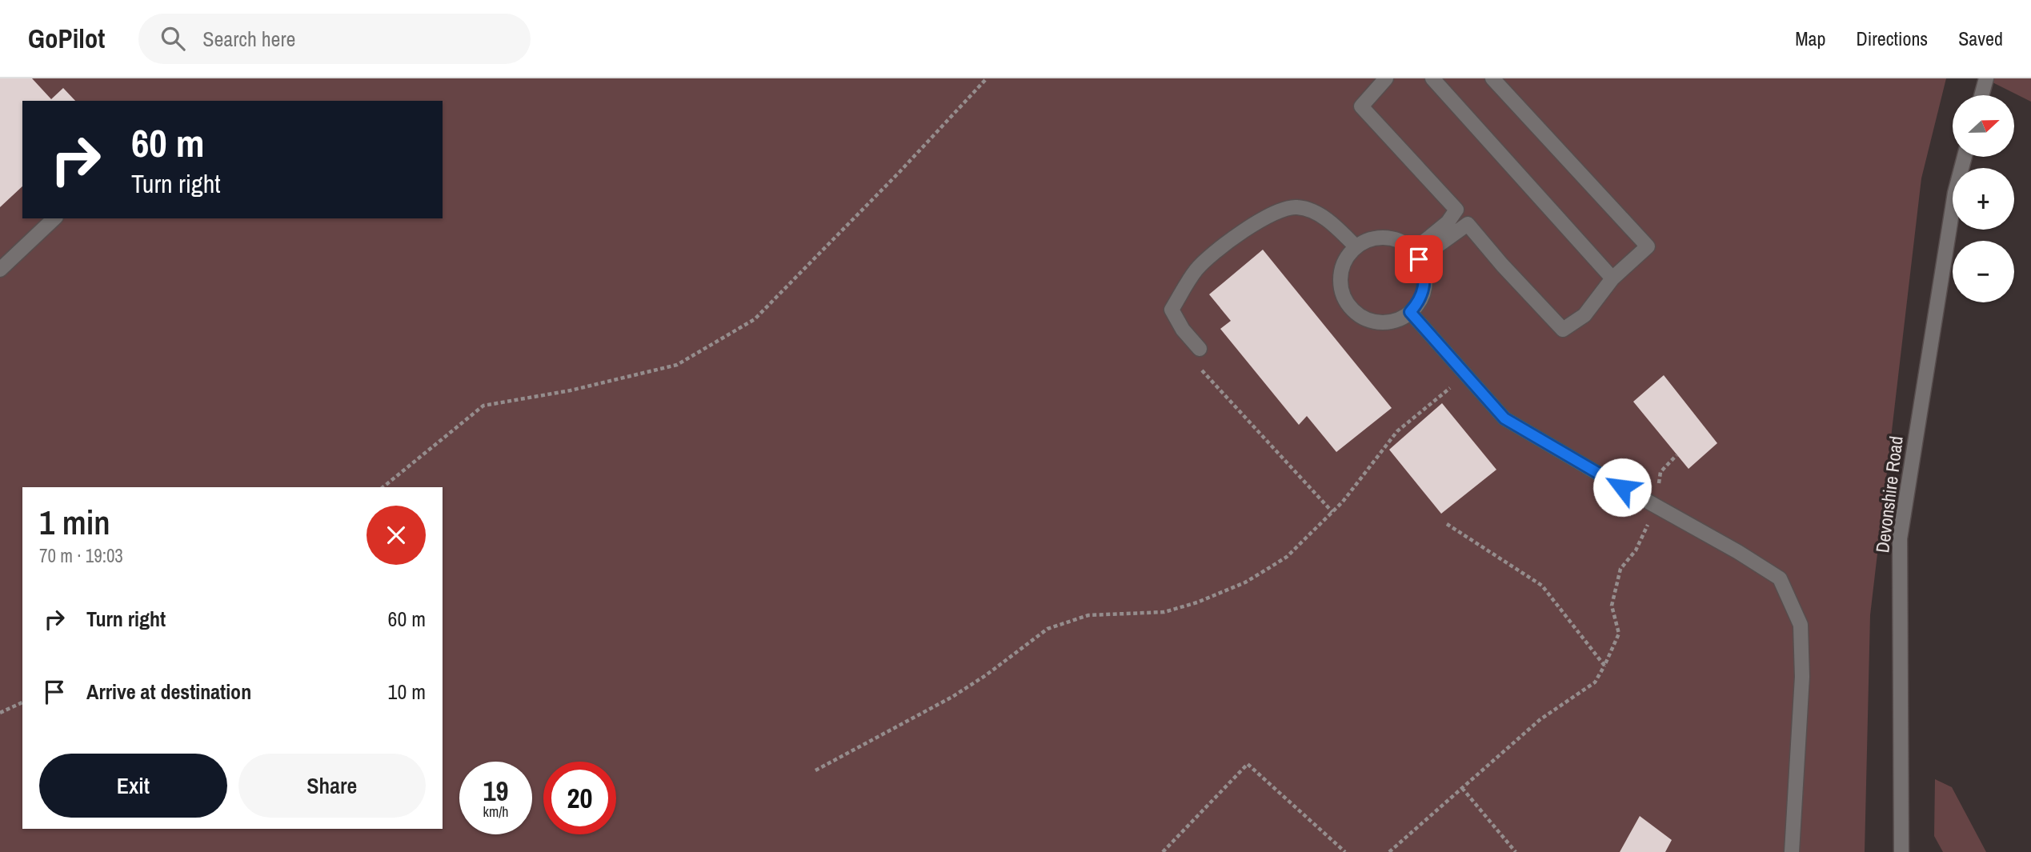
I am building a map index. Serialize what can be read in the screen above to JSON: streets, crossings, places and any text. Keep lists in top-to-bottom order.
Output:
{
  "streets": {
    "street": ["Devonshire Road"]
  },
  "north": "right",
  "page": {
    "header": "GoPilot",
    "search": "Search here",
    "nav": ["Map", "Directions", "Saved"],
    "map_buttons": ["+", "−"],
    "turn": ["60 m", "Turn right"],
    "heading": ["1 min", "70 m · 19:03"],
    "list": [
      {
        "name": "Turn right",
        "value": "60 m"
      },
      {
        "name": "Arrive at destination",
        "value": "10 m"
      }
    ],
    "buttons": ["Exit", "Share"],
    "speed": "19 km/h",
    "limit": "20"
  }
}
